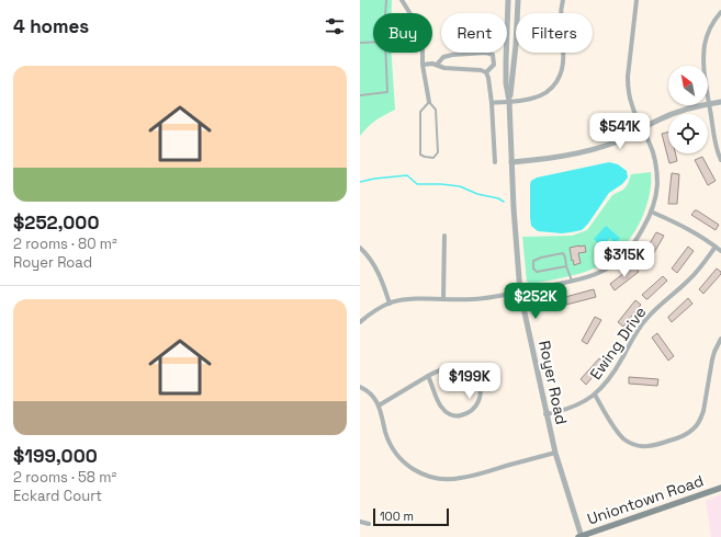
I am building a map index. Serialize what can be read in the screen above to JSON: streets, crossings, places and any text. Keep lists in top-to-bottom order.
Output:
{
  "streets": {
    "main road": ["Uniontown Road"],
    "street": ["Ewing Drive", "Royer Road"]
  },
  "crossings": [
    ["Ewing Drive", "Royer Road"],
    ["Royer Road", "Uniontown Road"]
  ],
  "scale_bar": "100 m",
  "north": "top left",
  "page": {
    "heading": "4 homes",
    "chip": ["Buy", "Rent", "Filters"],
    "list": [
      {
        "name": "$252,000",
        "note": "2 rooms · 80 m² · Royer Road"
      },
      {
        "name": "$199,000",
        "note": "2 rooms · 58 m² · Eckard Court"
      }
    ],
    "price": [
      "$541K",
      "$315K",
      "$252K",
      "$199K"
    ],
    "scale": "100 m"
  }
}
